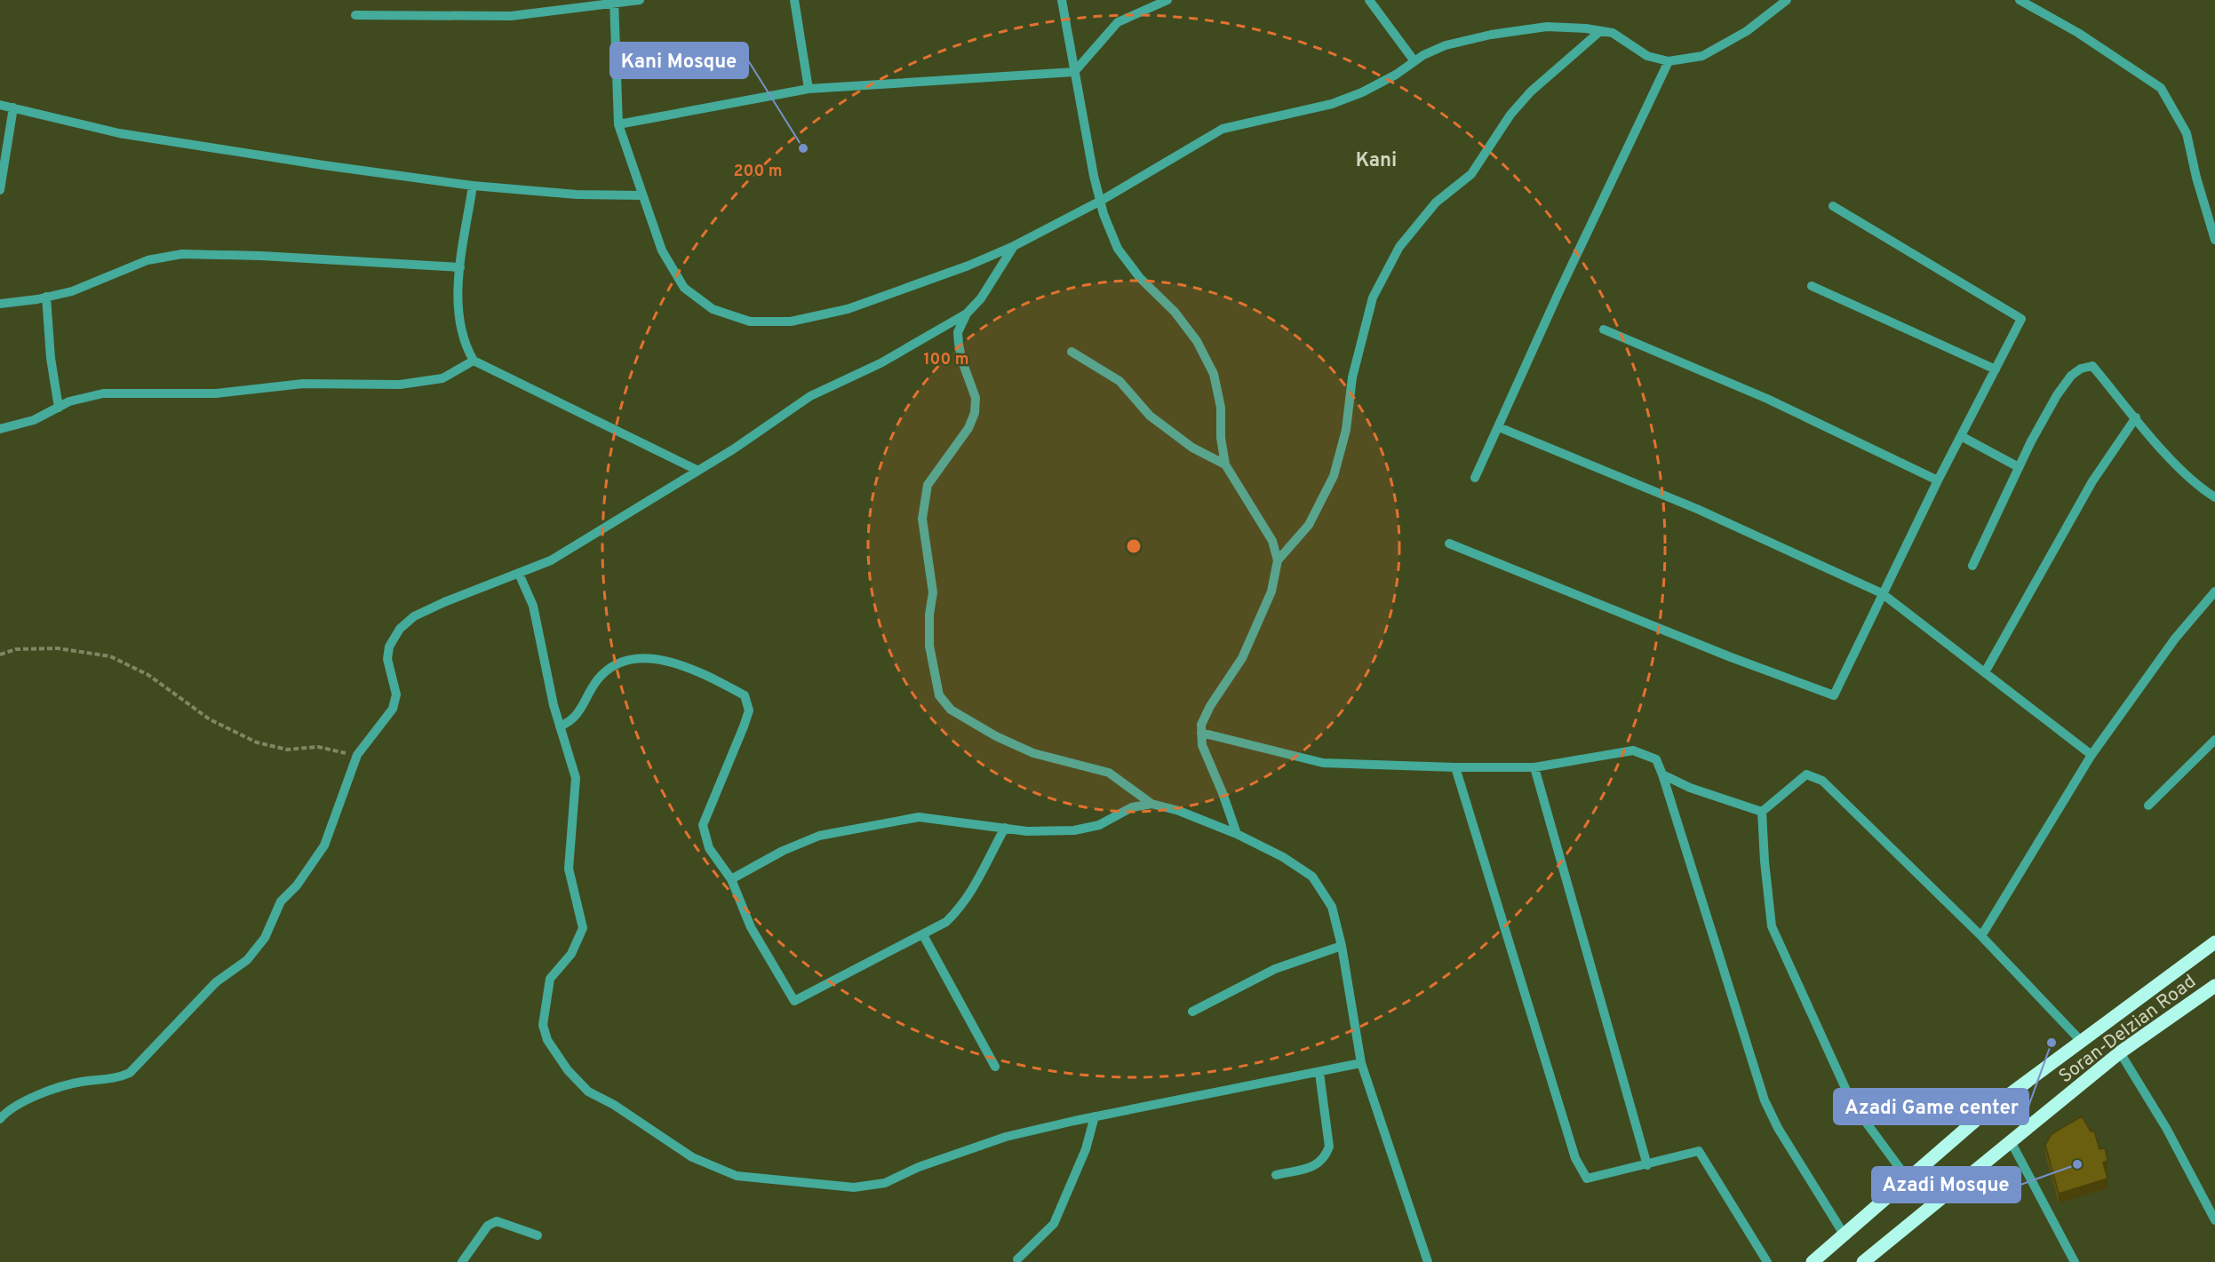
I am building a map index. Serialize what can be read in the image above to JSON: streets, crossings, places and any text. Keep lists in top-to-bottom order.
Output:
{
  "streets": {
    "main road": ["Soran-Delzian Road"]
  },
  "districts": ["Kani"],
  "places": ["Kani Mosque", "Azadi Game center", "Azadi Mosque"],
  "rings": ["200 m", "100 m"]
}
